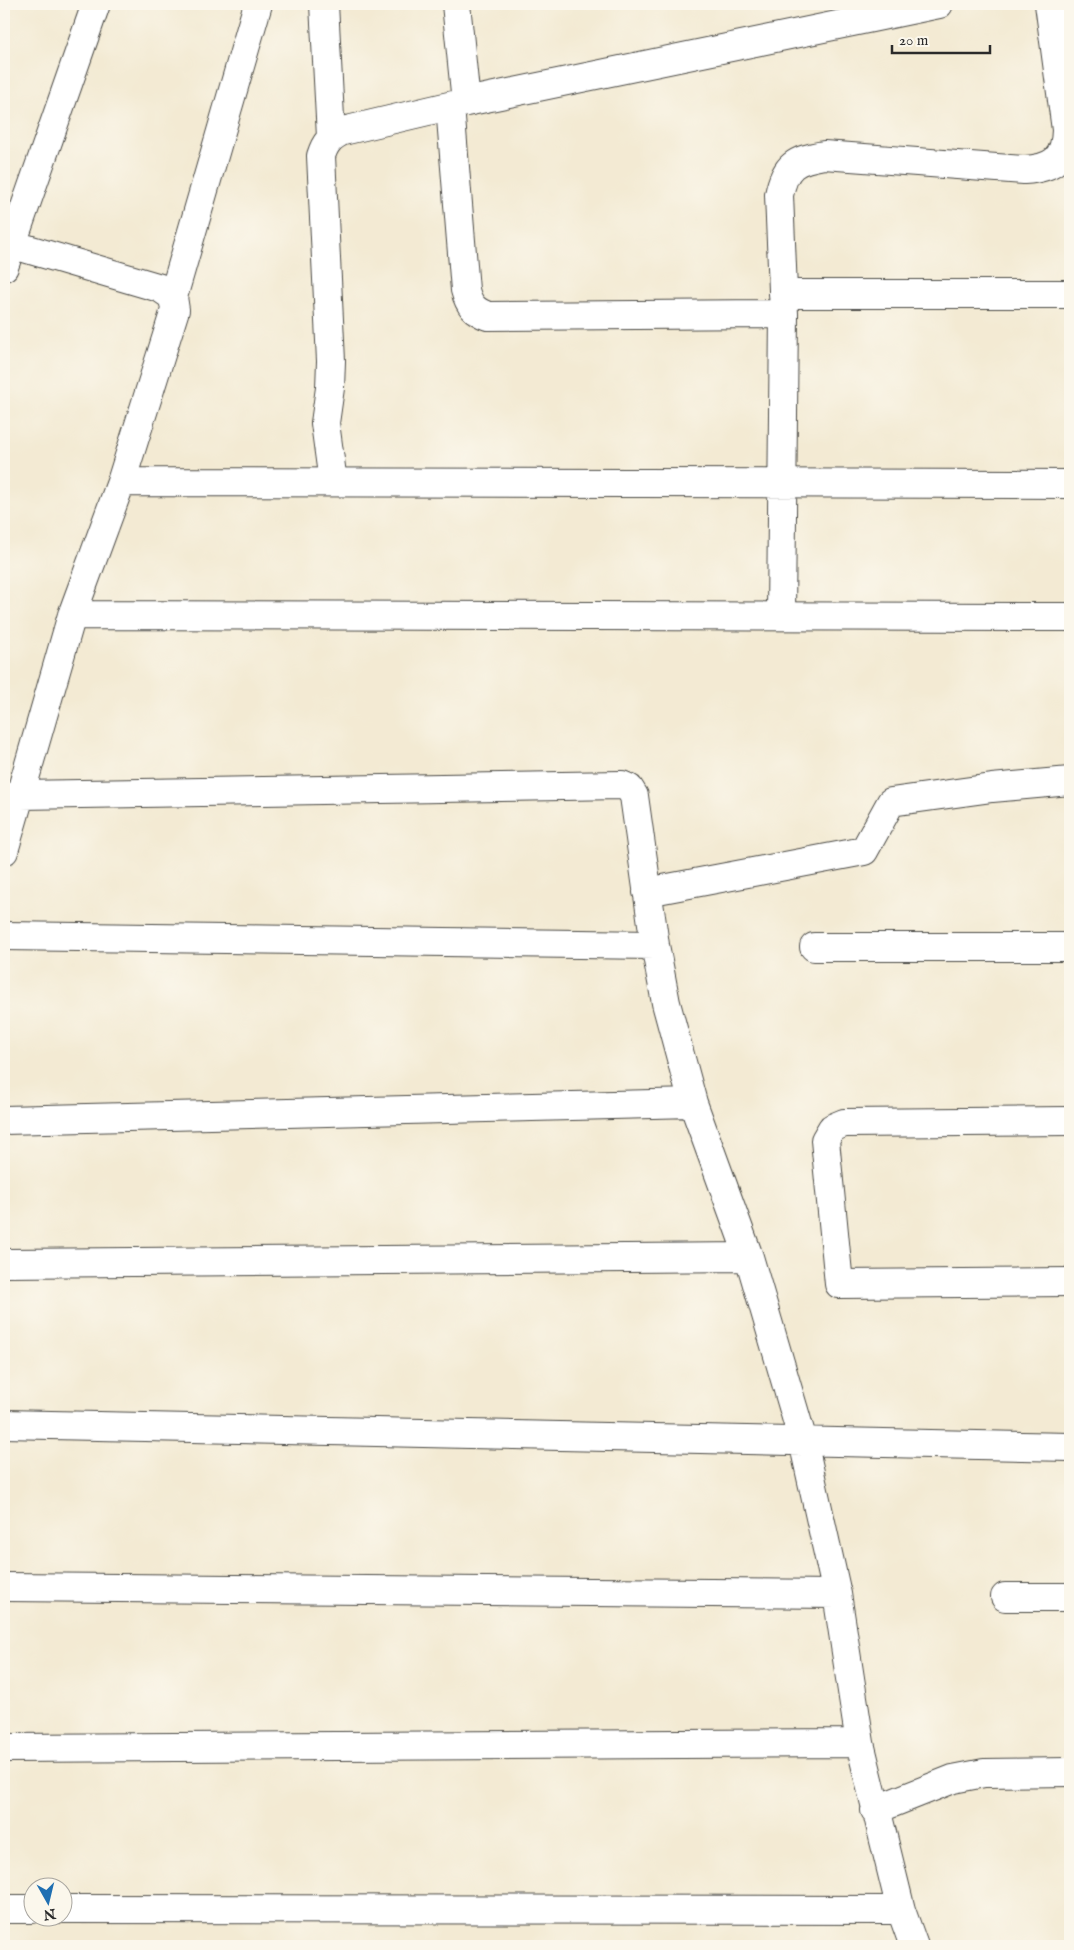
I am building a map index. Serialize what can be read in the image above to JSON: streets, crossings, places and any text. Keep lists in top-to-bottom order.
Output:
{
  "scale_bar": "20 m",
  "north": "bottom"
}
